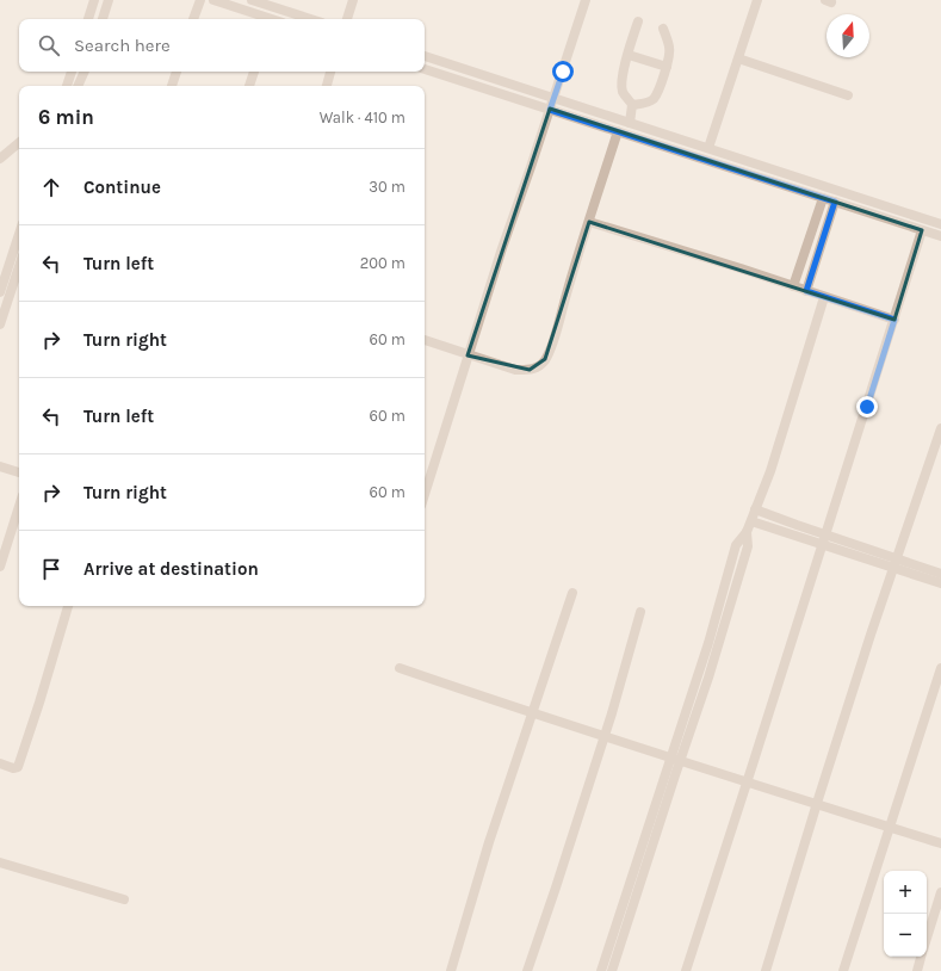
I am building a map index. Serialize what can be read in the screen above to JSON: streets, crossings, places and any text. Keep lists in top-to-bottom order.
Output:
{
  "north": "top",
  "page": {
    "search": "Search here",
    "heading": ["6 min", "Walk · 410 m"],
    "list": [
      ["Continue", "30 m"],
      ["Turn left", "200 m"],
      ["Turn right", "60 m"],
      ["Turn left", "60 m"],
      ["Turn right", "60 m"],
      "Arrive at destination"
    ],
    "map_buttons": ["+", "−"]
  }
}
